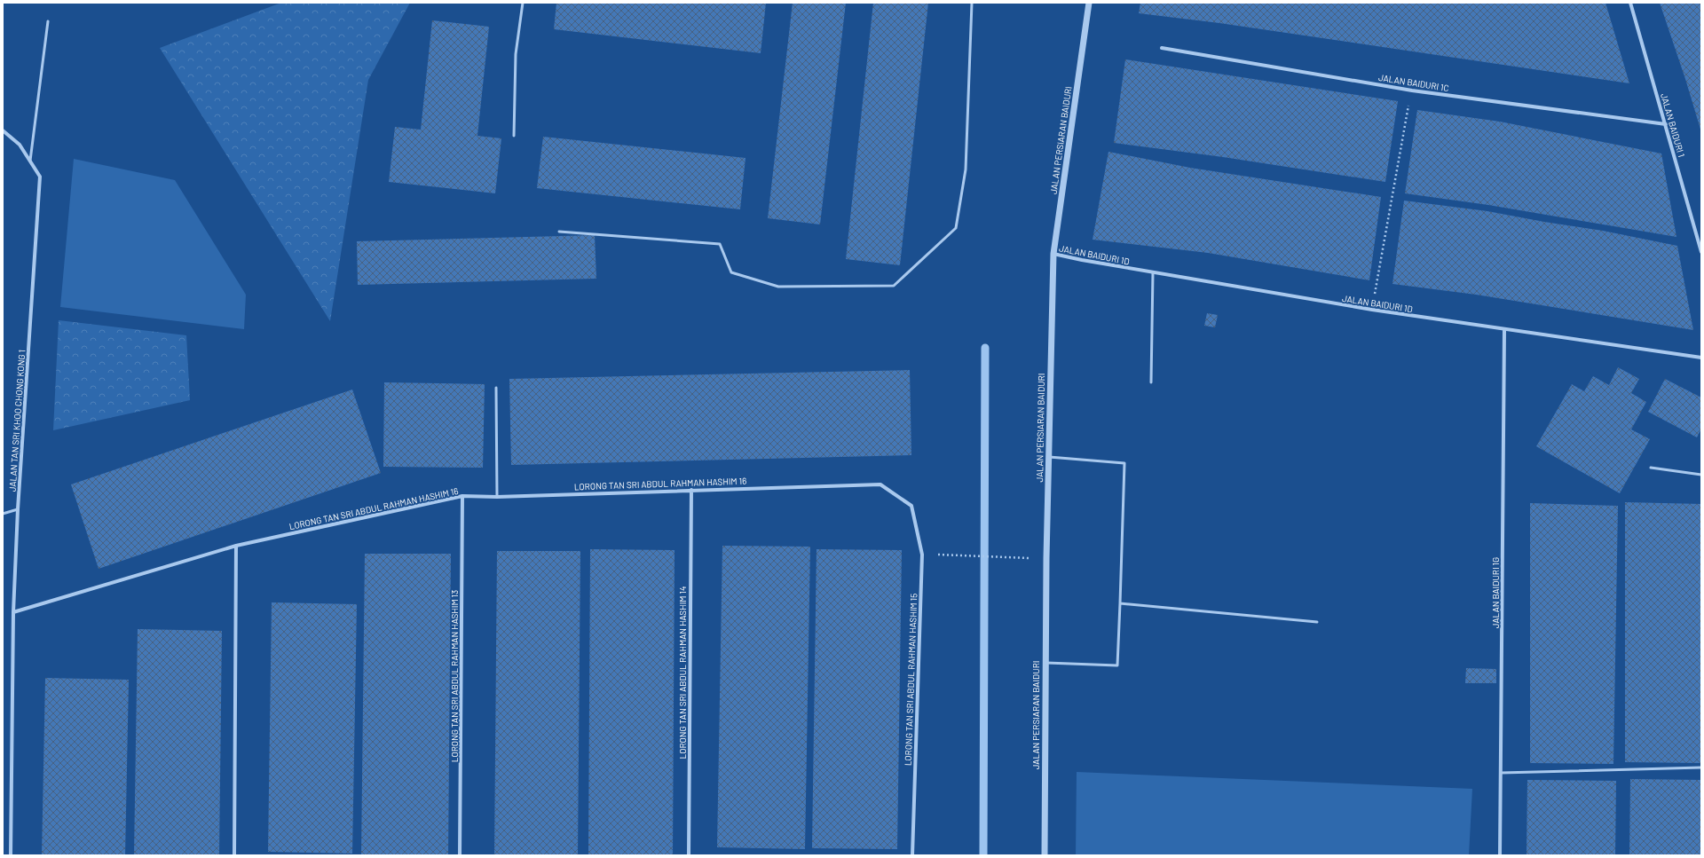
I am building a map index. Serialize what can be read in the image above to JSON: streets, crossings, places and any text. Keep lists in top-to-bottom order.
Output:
{
  "streets": {
    "street": [
      "JALAN BAIDURI 1C",
      "JALAN BAIDURI 1",
      "JALAN PERSIARAN BAIDURI",
      "JALAN BAIDURI 1D",
      "JALAN TAN SRI KHOO CHONG KONG 1",
      "LORONG TAN SRI ABDUL RAHMAN HASHIM 16",
      "JALAN BAIDURI 1G",
      "LORONG TAN SRI ABDUL RAHMAN HASHIM 14",
      "LORONG TAN SRI ABDUL RAHMAN HASHIM 13",
      "LORONG TAN SRI ABDUL RAHMAN HASHIM 15"
    ]
  },
  "crossings": [
    ["JALAN BAIDURI 1C", "JALAN BAIDURI 1"],
    ["JALAN PERSIARAN BAIDURI", "JALAN BAIDURI 1D"],
    ["JALAN BAIDURI 1D", "JALAN BAIDURI 1G"],
    ["JALAN TAN SRI KHOO CHONG KONG 1", "LORONG TAN SRI ABDUL RAHMAN HASHIM 16"],
    ["LORONG TAN SRI ABDUL RAHMAN HASHIM 16", "LORONG TAN SRI ABDUL RAHMAN HASHIM 14"],
    ["LORONG TAN SRI ABDUL RAHMAN HASHIM 16", "LORONG TAN SRI ABDUL RAHMAN HASHIM 13"],
    ["LORONG TAN SRI ABDUL RAHMAN HASHIM 16", "LORONG TAN SRI ABDUL RAHMAN HASHIM 15"]
  ]
}
